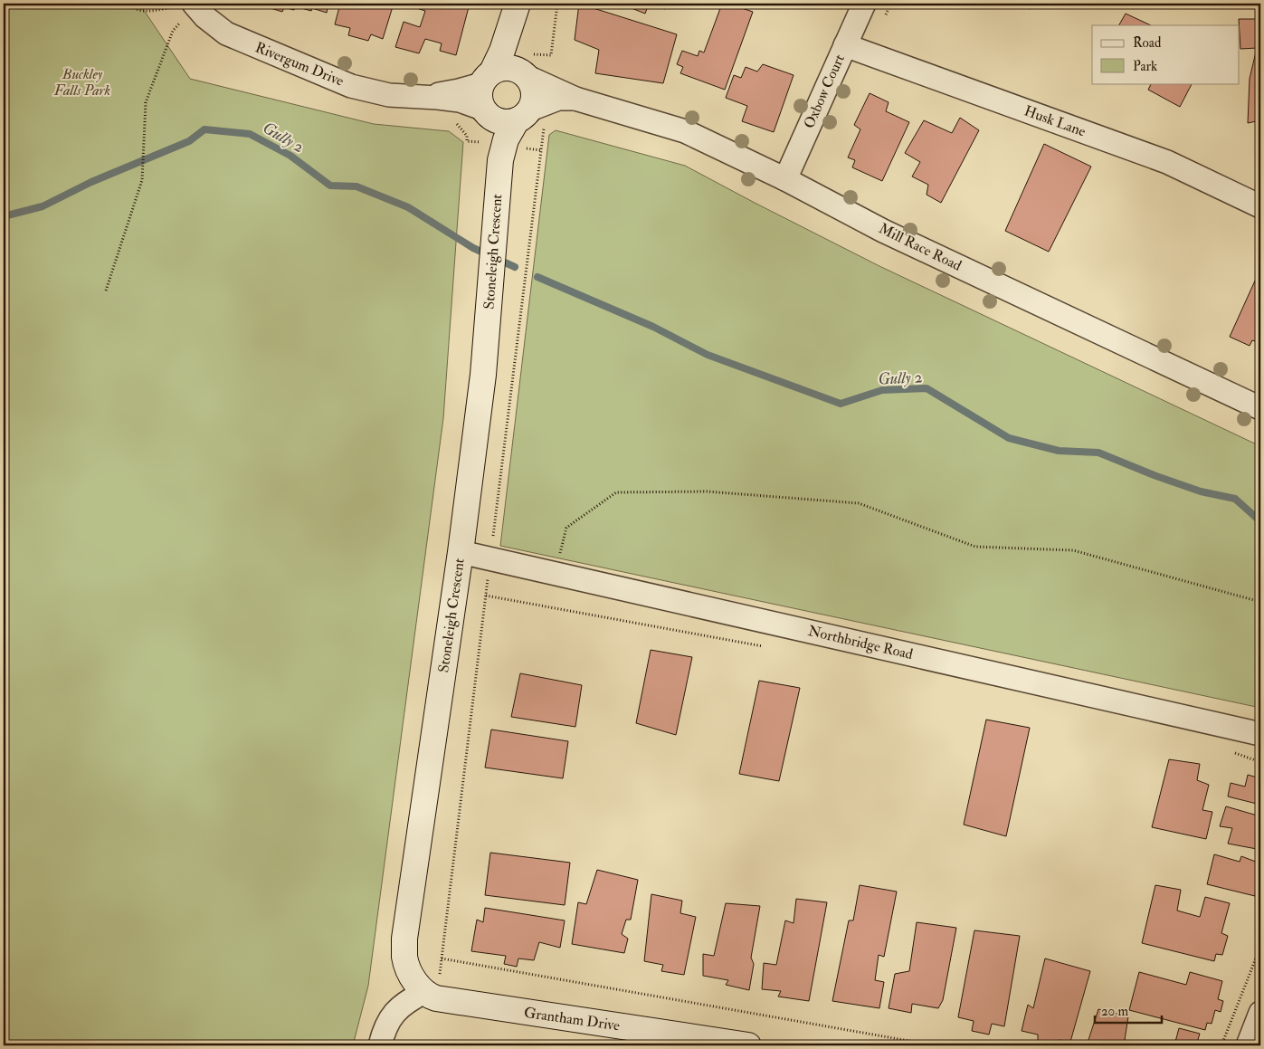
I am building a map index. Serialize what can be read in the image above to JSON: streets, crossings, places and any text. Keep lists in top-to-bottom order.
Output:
{
  "streets": {
    "street": [
      "Rivergum Drive",
      "Oxbow Court",
      "Husk Lane",
      "Mill Race Road",
      "Stoneleigh Crescent",
      "Northbridge Road",
      "Grantham Drive"
    ]
  },
  "crossings": [
    ["Rivergum Drive", "Mill Race Road"],
    ["Rivergum Drive", "Stoneleigh Crescent"],
    ["Oxbow Court", "Husk Lane"],
    ["Oxbow Court", "Mill Race Road"],
    ["Mill Race Road", "Stoneleigh Crescent"],
    ["Stoneleigh Crescent", "Northbridge Road"],
    ["Stoneleigh Crescent", "Grantham Drive"]
  ],
  "water": ["Gully 2"],
  "parks": ["Buckley Falls Park"],
  "legend": ["Road", "Park"],
  "scale_bar": "20 m"
}
